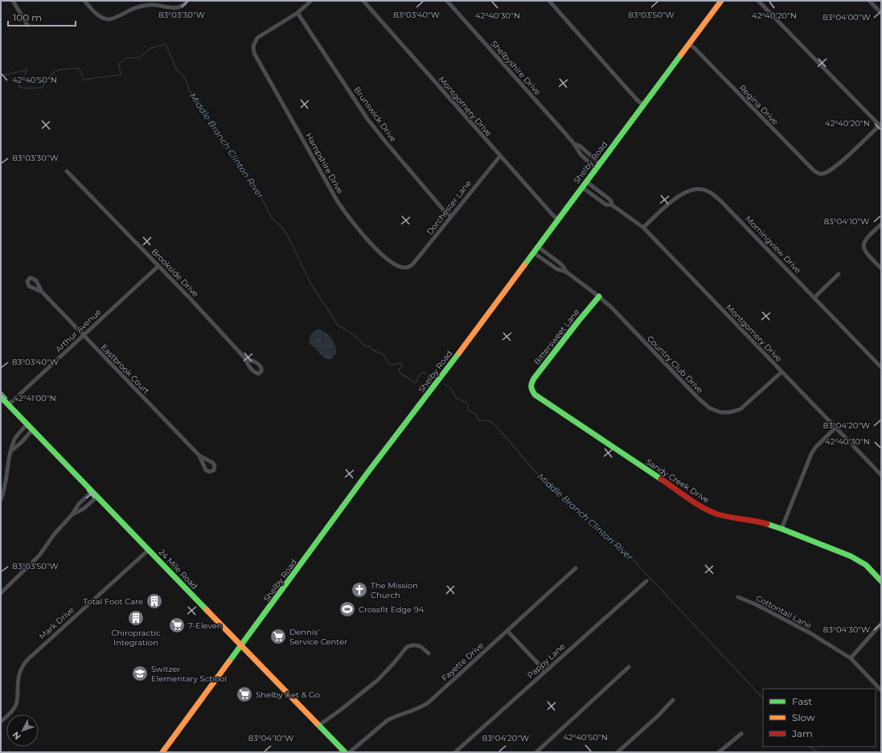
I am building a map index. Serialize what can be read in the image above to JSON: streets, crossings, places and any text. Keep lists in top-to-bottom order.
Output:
{
  "streets": {
    "street": [
      "Shelbyshire Drive",
      "Regina Drive",
      "Montgomery Drive",
      "Brunswick Drive",
      "Shelby Road",
      "Hampshire Drive",
      "Dorchester Lane",
      "Morningview Drive",
      "Brookside Drive",
      "Arthur Avenue",
      "Bittersweet Lane",
      "Country Club Drive",
      "Eastbrook Court",
      "Sandy Creek Drive",
      "24 Mile Road",
      "Cottontail Lane",
      "Mark Drive",
      "Pappy Lane",
      "Fayette Drive"
    ]
  },
  "crossings": [
    ["Shelbyshire Drive", "Shelby Road"],
    ["Regina Drive", "Shelby Road"],
    ["Montgomery Drive", "Shelby Road"],
    ["Montgomery Drive", "Dorchester Lane"],
    ["Montgomery Drive", "Morningview Drive"],
    ["Montgomery Drive", "Country Club Drive"],
    ["Brunswick Drive", "Hampshire Drive"],
    ["Brunswick Drive", "Dorchester Lane"],
    ["Shelby Road", "Country Club Drive"],
    ["Shelby Road", "24 Mile Road"],
    ["Hampshire Drive", "Dorchester Lane"],
    ["Brookside Drive", "Arthur Avenue"],
    ["Arthur Avenue", "Eastbrook Court"],
    ["Arthur Avenue", "24 Mile Road"],
    ["Bittersweet Lane", "Country Club Drive"],
    ["Bittersweet Lane", "Sandy Creek Drive"],
    ["24 Mile Road", "Mark Drive"]
  ],
  "water": ["Middle Branch Clinton River"],
  "places": {
    "church": ["The Mission Church"],
    "building": ["Total Foot Care", "Chiropractic Integration"],
    "sports": ["Crossfit Edge 94"],
    "supermarket": ["7-Eleven", "Dennis' Service Center", "Shelby Get & Go"],
    "school or university": ["Switzer Elementary School"]
  },
  "legend": ["Fast", "Slow", "Jam"],
  "scale_bar": "100 m",
  "north": "bottom left",
  "coordinates": [
    "83°03'30\"W",
    "83°03'40\"W",
    "83°03'50\"W",
    "42°40'30\"N",
    "42°40'20\"N",
    "83°04'00\"W",
    "42°40'50\"N",
    "83°04'10\"W",
    "42°41'00\"N",
    "83°04'20\"W",
    "83°04'30\"W"
  ]
}
